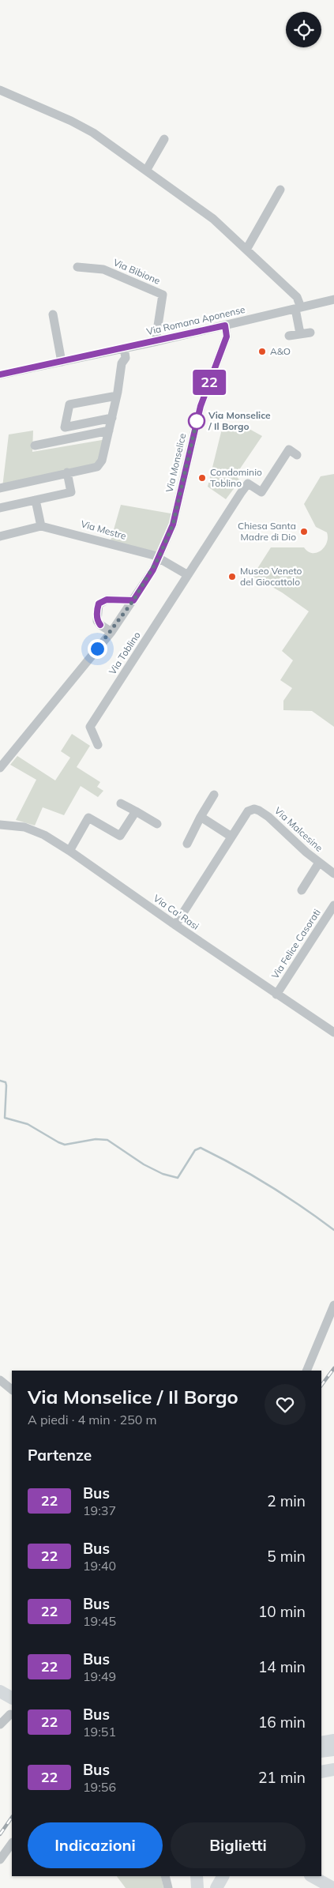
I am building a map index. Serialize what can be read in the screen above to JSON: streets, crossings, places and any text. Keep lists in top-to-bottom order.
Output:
{
  "streets": {
    "street": [
      "Via Bibione",
      "Via Romana Aponense",
      "Via Monselice",
      "Via Mestre",
      "Via Toblino",
      "Via Malcesine",
      "Via Ca' Rasi",
      "Via Felice Casorati"
    ]
  },
  "crossings": [
    ["Via Bibione", "Via Romana Aponense"],
    ["Via Romana Aponense", "Via Monselice"],
    ["Via Monselice", "Via Mestre"],
    ["Via Malcesine", "Via Ca' Rasi"],
    ["Via Ca' Rasi", "Via Felice Casorati"]
  ],
  "places": [
    "A&O",
    "Via Monselice / Il Borgo",
    "Condominio Toblino",
    "Chiesa Santa Madre di Dio",
    "Museo Veneto del Giocattolo"
  ],
  "lines": ["bus line 22"],
  "page": {
    "on_map": "22",
    "heading": [
      ["Via Monselice / Il Borgo", "A piedi · 4 min · 250 m"],
      "Partenze"
    ],
    "list": [
      {
        "mark": "22",
        "name": "Bus",
        "note": "19:37",
        "value": "2 min"
      },
      {
        "mark": "22",
        "name": "Bus",
        "note": "19:40",
        "value": "5 min"
      },
      {
        "mark": "22",
        "name": "Bus",
        "note": "19:45",
        "value": "10 min"
      },
      {
        "mark": "22",
        "name": "Bus",
        "note": "19:49",
        "value": "14 min"
      },
      {
        "mark": "22",
        "name": "Bus",
        "note": "19:51",
        "value": "16 min"
      },
      {
        "mark": "22",
        "name": "Bus",
        "note": "19:56",
        "value": "21 min"
      }
    ],
    "buttons": ["Indicazioni", "Biglietti"]
  }
}
